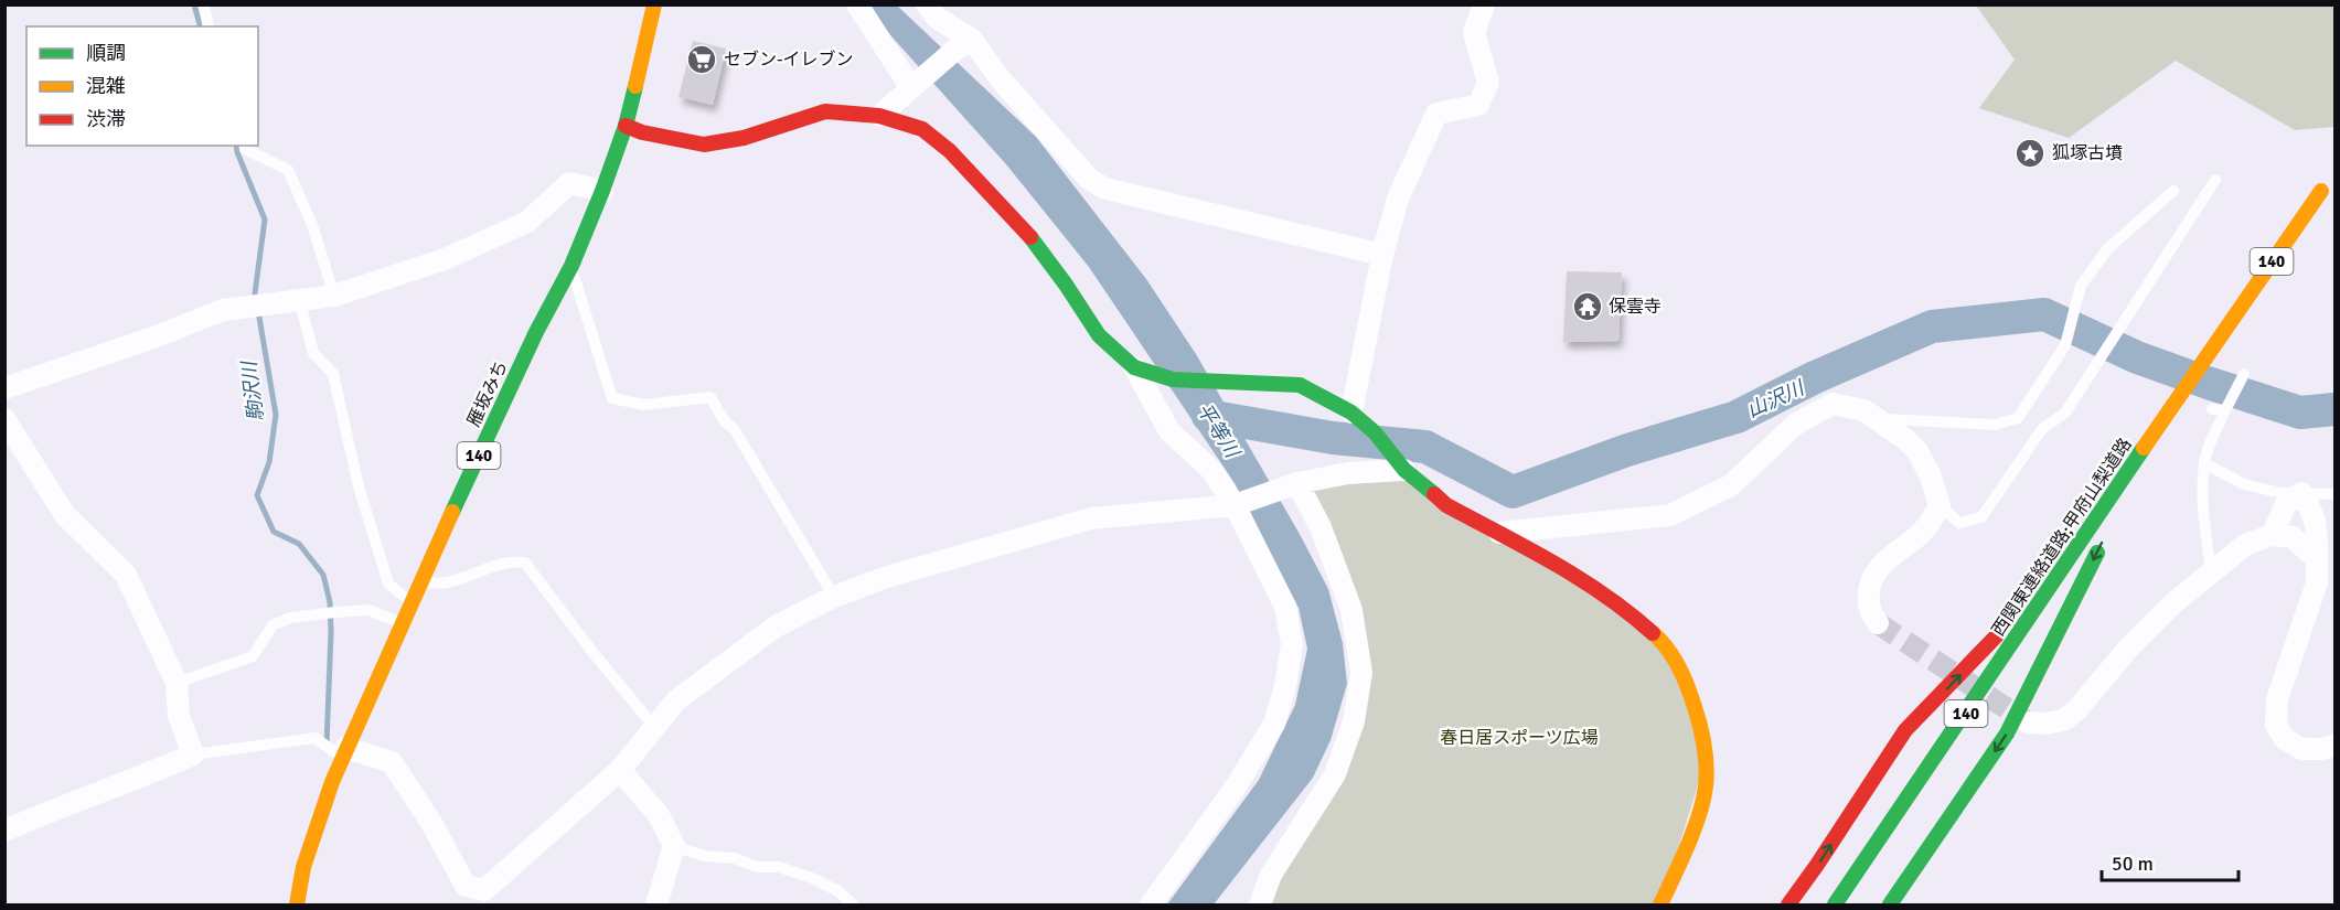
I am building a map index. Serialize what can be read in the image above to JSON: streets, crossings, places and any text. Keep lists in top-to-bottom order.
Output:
{
  "streets": {
    "main road": ["140", "雁坂みち", "西関東連絡道路;甲府山梨道路"]
  },
  "water": ["駒沢川", "山沢川", "平等川"],
  "parks": ["春日居スポーツ広場"],
  "places": {
    "supermarket": ["セブン-イレブン"],
    "place": ["狐塚古墳"],
    "temple": ["保雲寺"]
  },
  "legend": ["順調", "混雑", "渋滞"],
  "scale_bar": "50 m"
}
